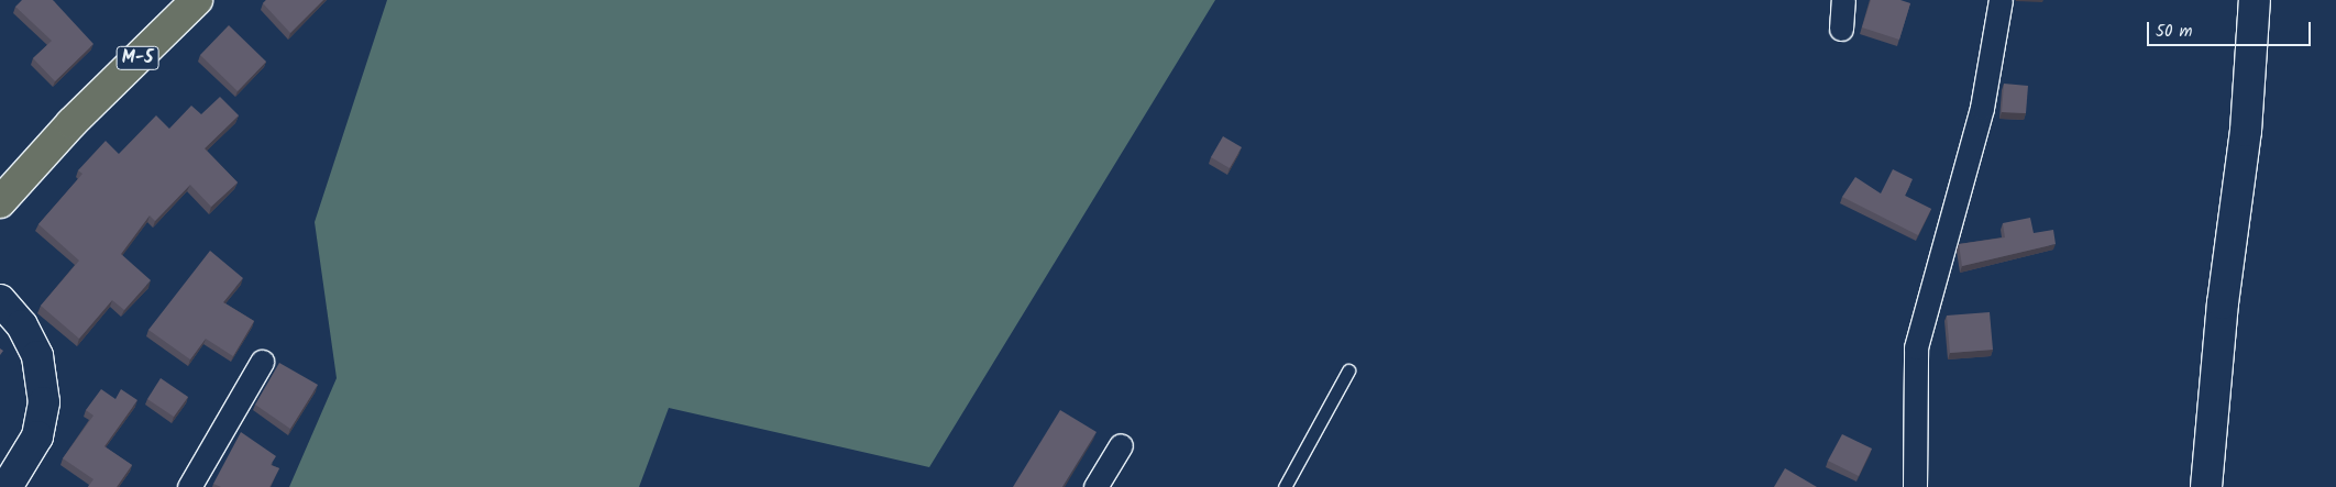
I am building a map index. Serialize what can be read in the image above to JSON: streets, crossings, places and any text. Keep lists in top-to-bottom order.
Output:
{
  "streets": {
    "main road": ["M-5"]
  },
  "scale_bar": "50 m"
}
